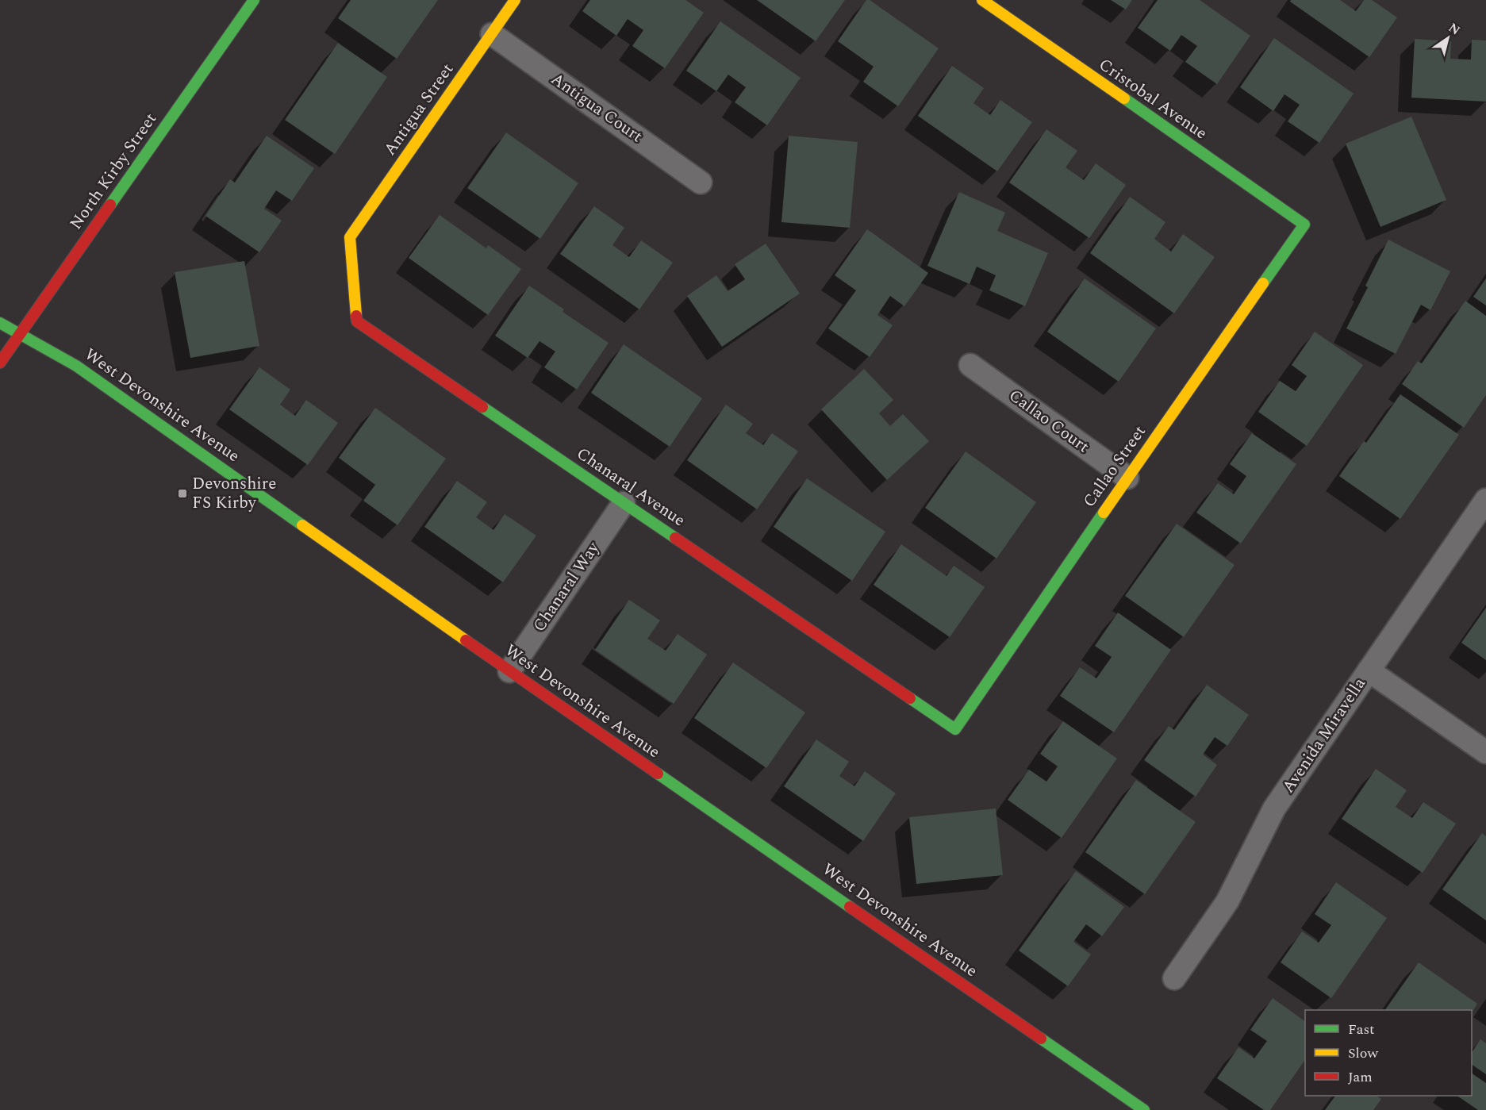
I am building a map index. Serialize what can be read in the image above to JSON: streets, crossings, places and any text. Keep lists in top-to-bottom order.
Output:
{
  "streets": {
    "street": [
      "Cristobal Avenue",
      "Antigua Court",
      "Antigua Street",
      "North Kirby Street",
      "West Devonshire Avenue",
      "Callao Court",
      "Callao Street",
      "Chanaral Avenue",
      "Chanaral Way",
      "Avenida Miravella"
    ]
  },
  "crossings": [
    ["Cristobal Avenue", "Callao Street"],
    ["Antigua Court", "Antigua Street"],
    ["Antigua Street", "Chanaral Avenue"],
    ["North Kirby Street", "West Devonshire Avenue"],
    ["West Devonshire Avenue", "Chanaral Way"],
    ["Callao Court", "Callao Street"],
    ["Callao Street", "Chanaral Avenue"],
    ["Chanaral Avenue", "Chanaral Way"]
  ],
  "places": {
    "transit": ["Devonshire FS Kirby"]
  },
  "legend": ["Fast", "Slow", "Jam"],
  "north": "top right"
}
